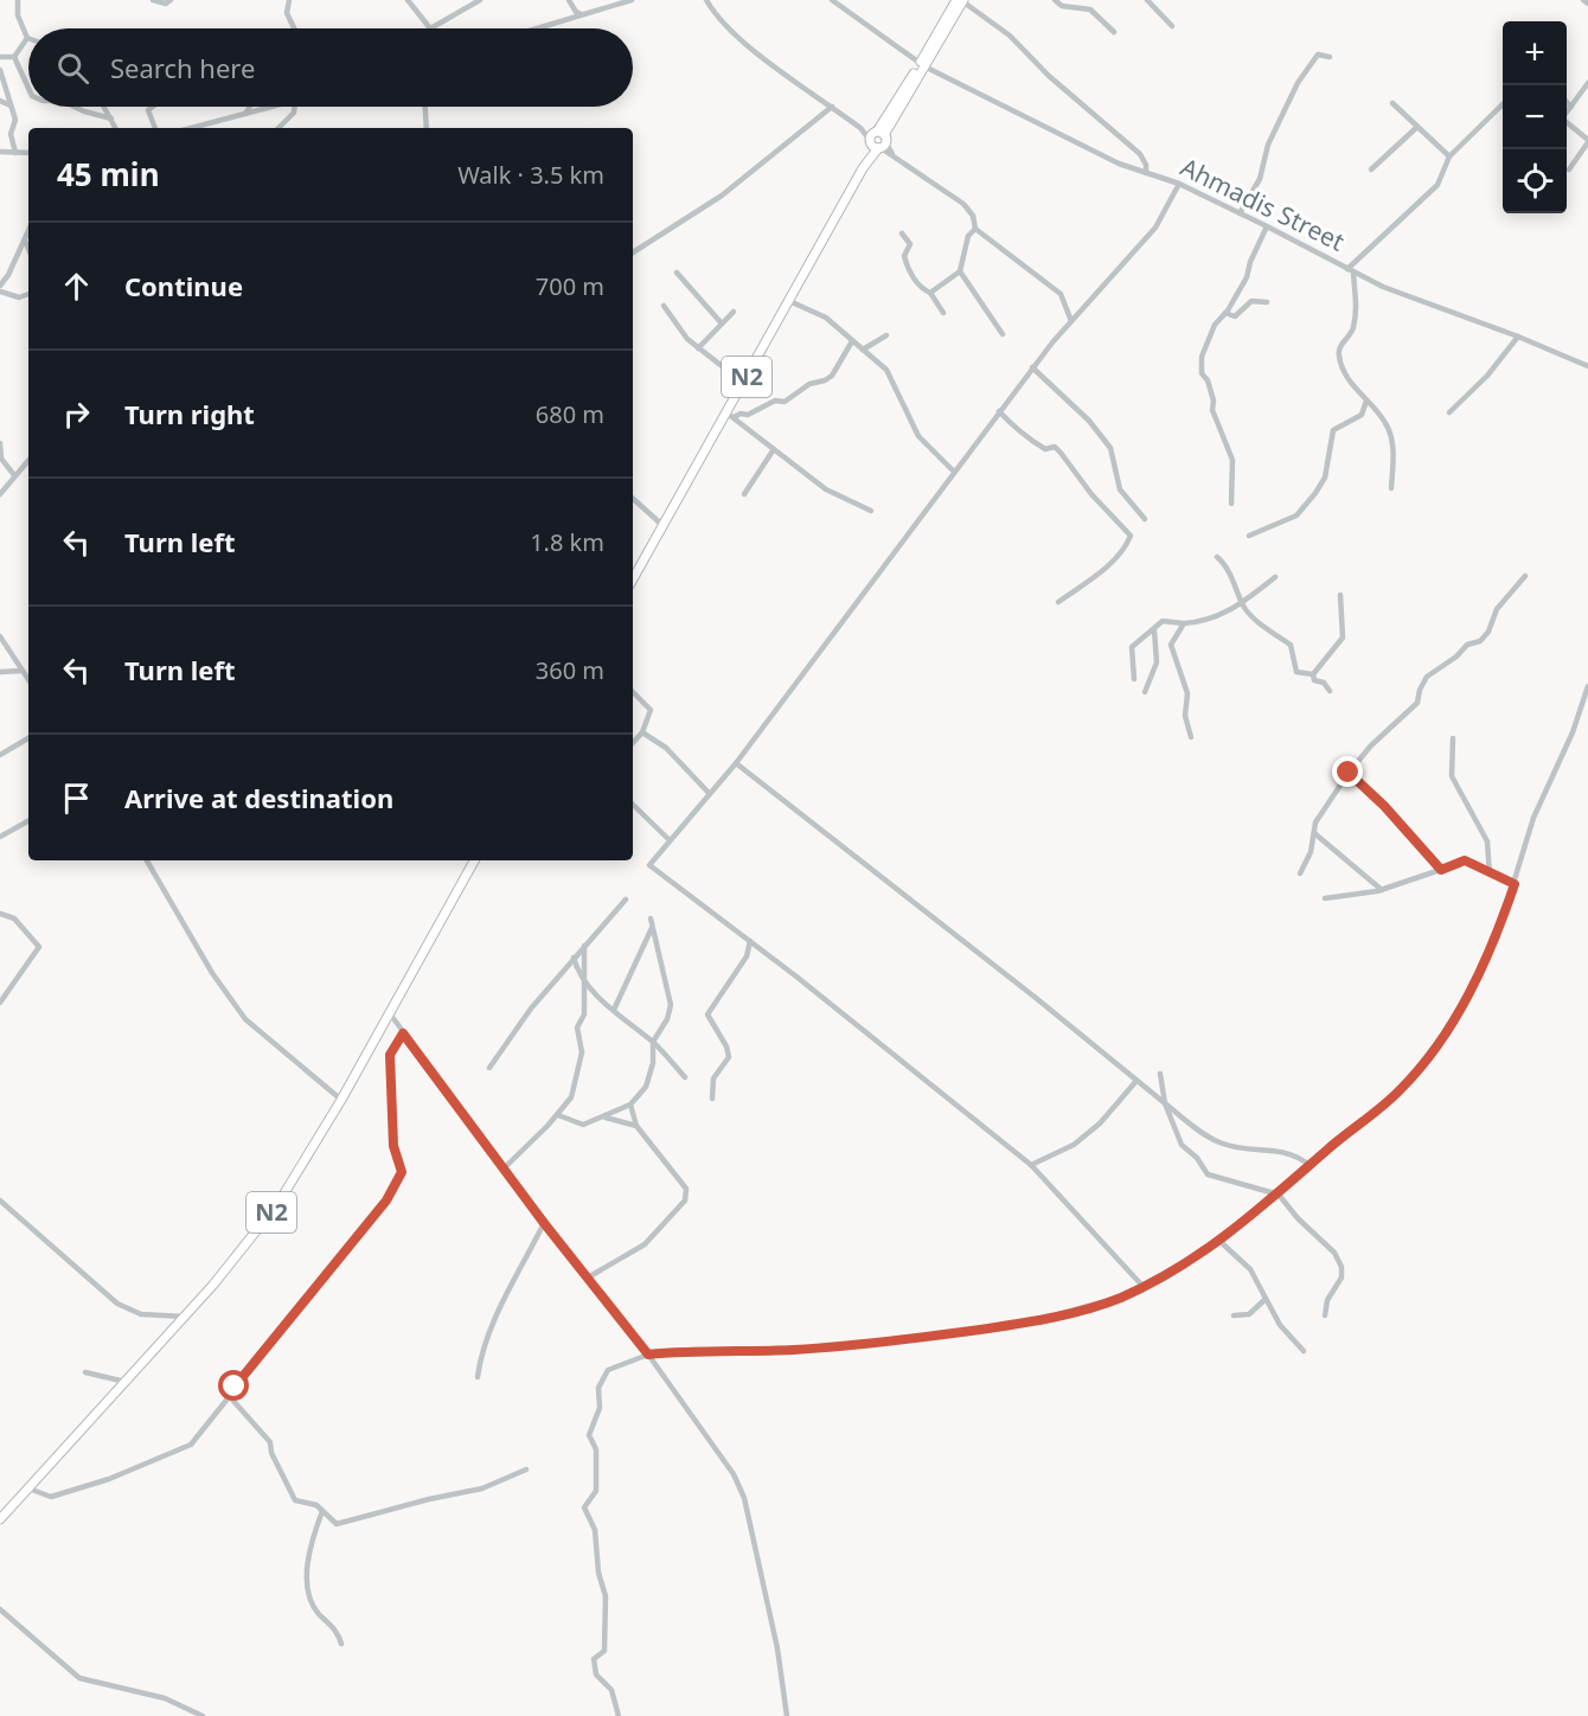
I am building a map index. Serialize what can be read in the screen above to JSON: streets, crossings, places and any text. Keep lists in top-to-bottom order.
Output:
{
  "streets": {
    "highway": ["N2"],
    "street": ["Ahmadis Street"]
  },
  "crossings": [
    ["Ahmadis Street", "N2"]
  ],
  "page": {
    "map_buttons": ["+", "−"],
    "search": "Search here",
    "heading": ["45 min", "Walk · 3.5 km"],
    "list": [
      ["Continue", "700 m"],
      ["Turn right", "680 m"],
      ["Turn left", "1.8 km"],
      ["Turn left", "360 m"],
      "Arrive at destination"
    ]
  }
}
